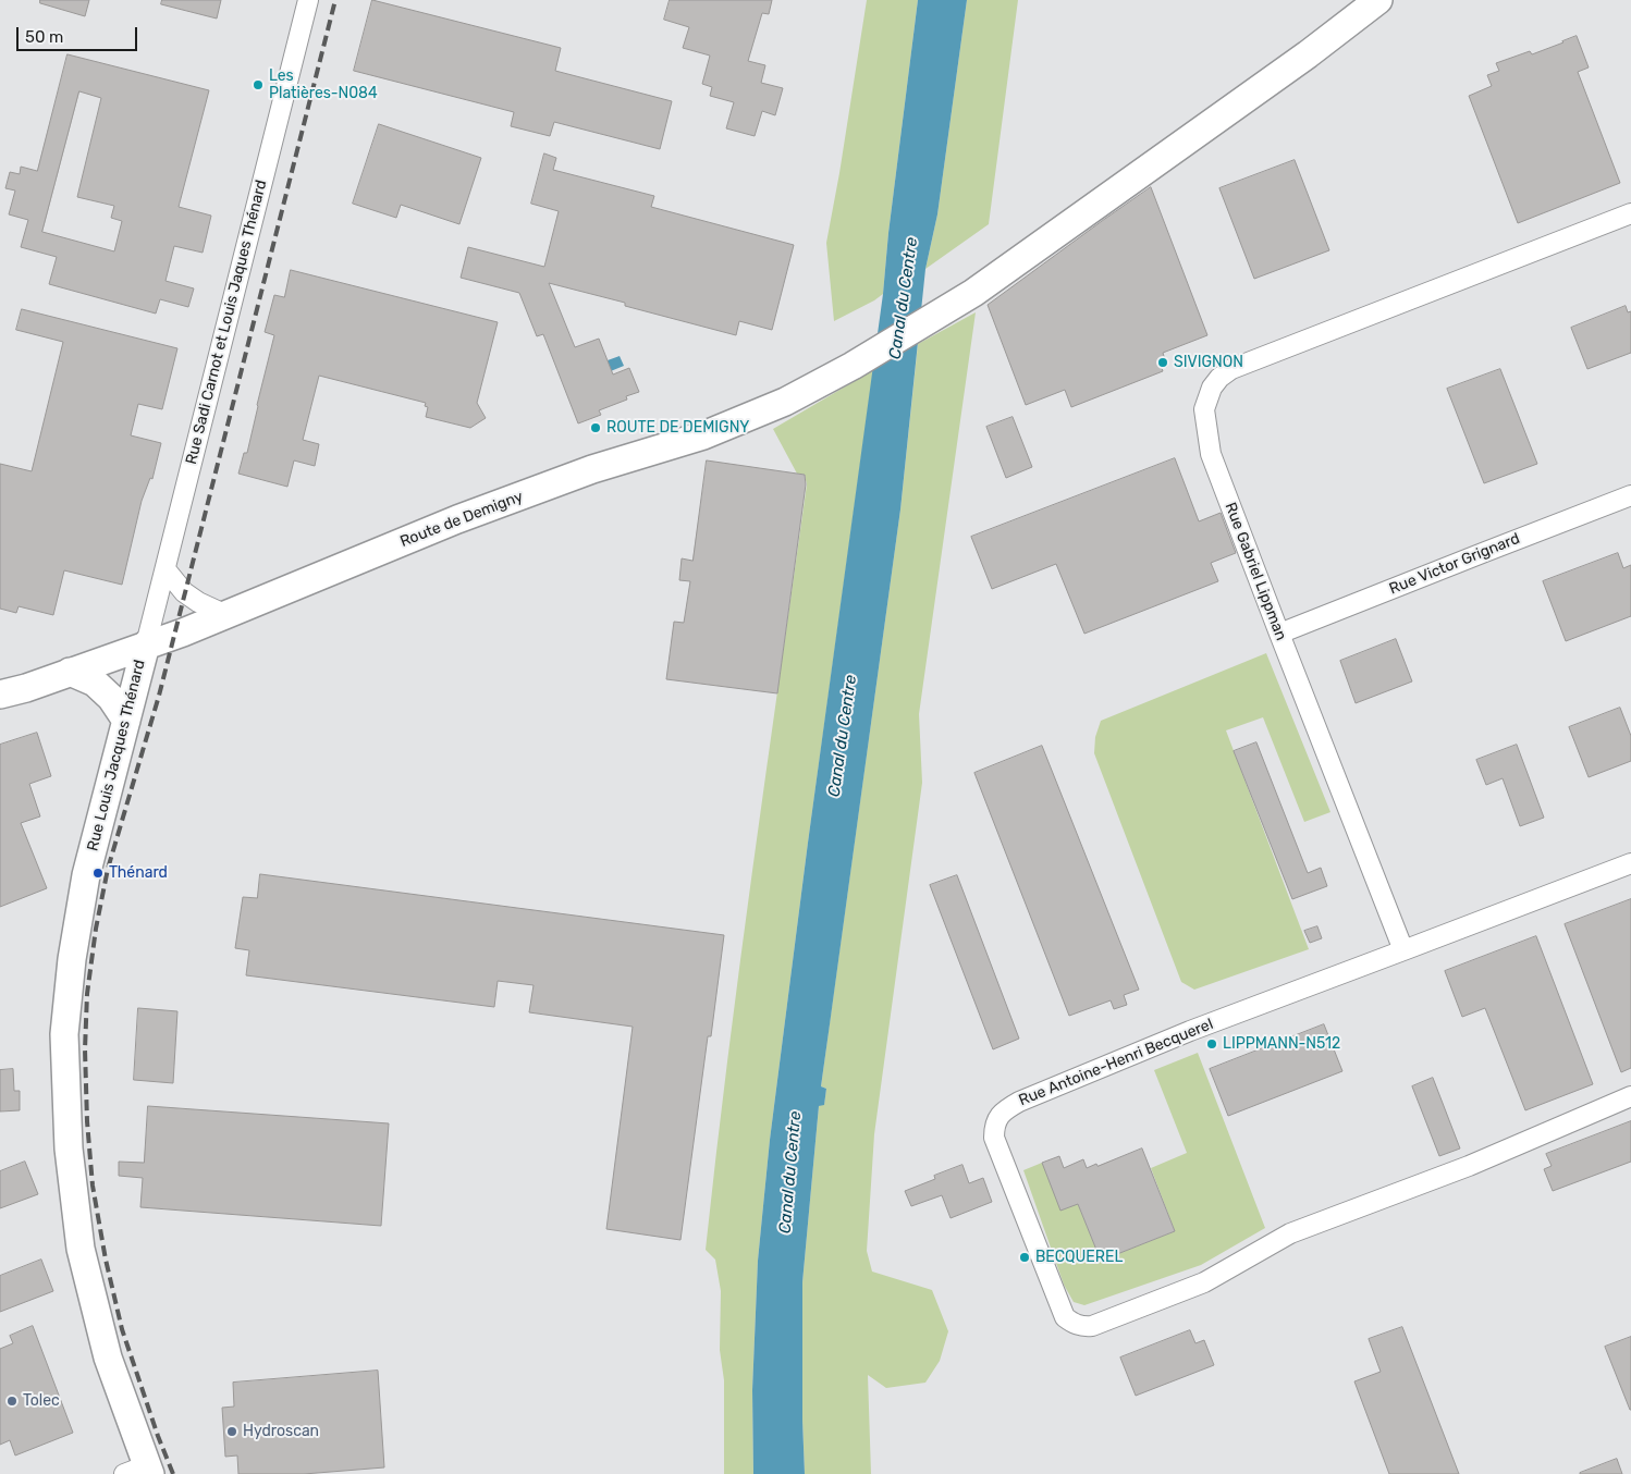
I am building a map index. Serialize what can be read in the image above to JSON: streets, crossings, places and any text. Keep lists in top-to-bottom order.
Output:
{
  "streets": {
    "main road": ["Route de Demigny", "Rue Louis Jacques Thénard"],
    "street": [
      "Rue Sadi Carnot et Louis Jaques Thénard",
      "Rue Victor Grignard",
      "Rue Gabriel Lippman",
      "Rue Antoine-Henri Becquerel"
    ]
  },
  "crossings": [
    ["Rue Sadi Carnot et Louis Jaques Thénard", "Route de Demigny"],
    ["Rue Sadi Carnot et Louis Jaques Thénard", "Rue Louis Jacques Thénard"],
    ["Route de Demigny", "Rue Louis Jacques Thénard"],
    ["Rue Victor Grignard", "Rue Gabriel Lippman"],
    ["Rue Gabriel Lippman", "Rue Antoine-Henri Becquerel"]
  ],
  "water": ["Canal du Centre"],
  "places": [
    "Les Platières-N084",
    "SIVIGNON",
    "ROUTE DE DEMIGNY",
    "Thénard",
    "LIPPMANN-N512",
    "BECQUEREL",
    "Tolec",
    "Hydroscan"
  ],
  "scale_bar": "50 m"
}
